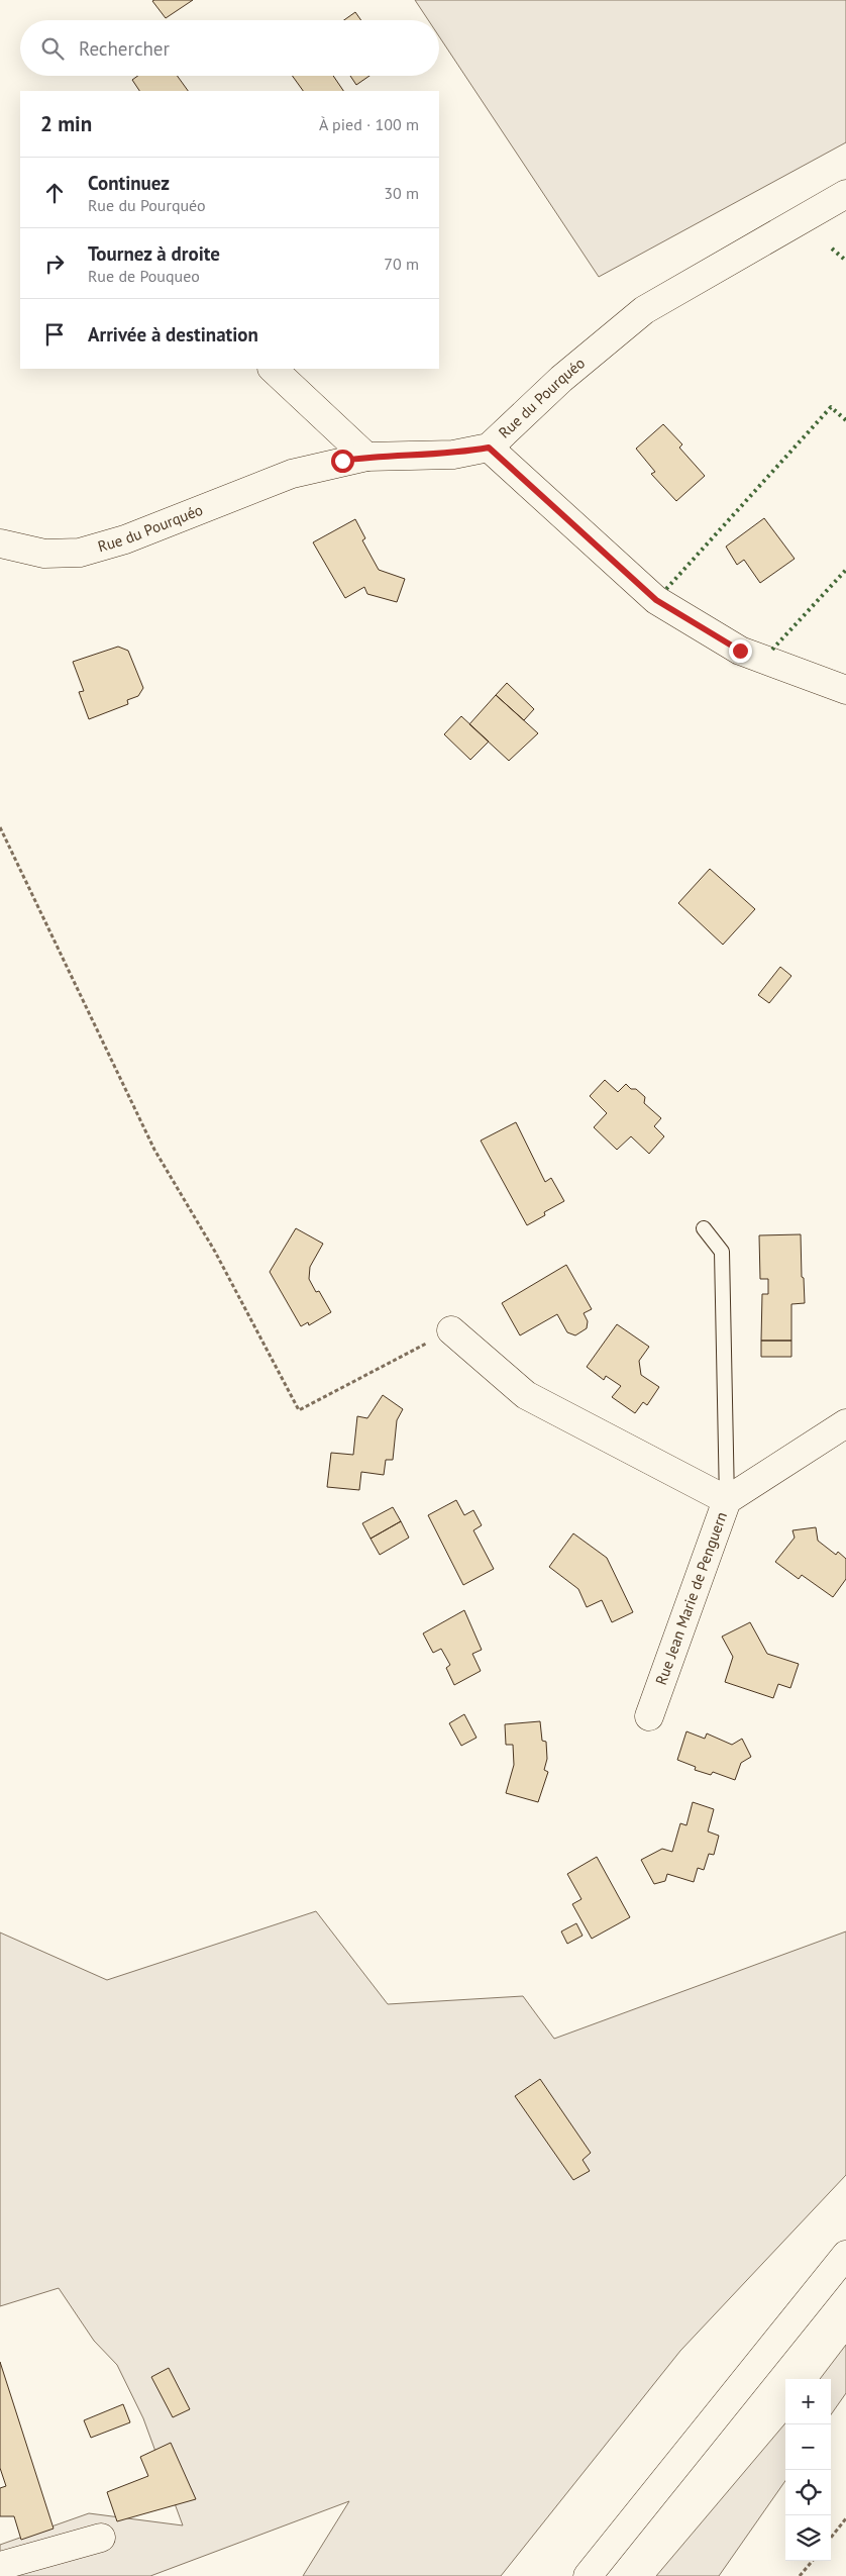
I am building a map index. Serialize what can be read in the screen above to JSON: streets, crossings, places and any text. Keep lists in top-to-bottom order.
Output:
{
  "streets": {
    "street": ["Rue du Pourquéo", "Rue Jean Marie de Penguern"]
  },
  "page": {
    "search": "Rechercher",
    "heading": ["2 min", "À pied · 100 m"],
    "list": [
      ["Continuez", "Rue du Pourquéo", "30 m"],
      ["Tournez à droite", "Rue de Pouqueo", "70 m"],
      "Arrivée à destination"
    ],
    "map_buttons": ["+", "−"]
  }
}
